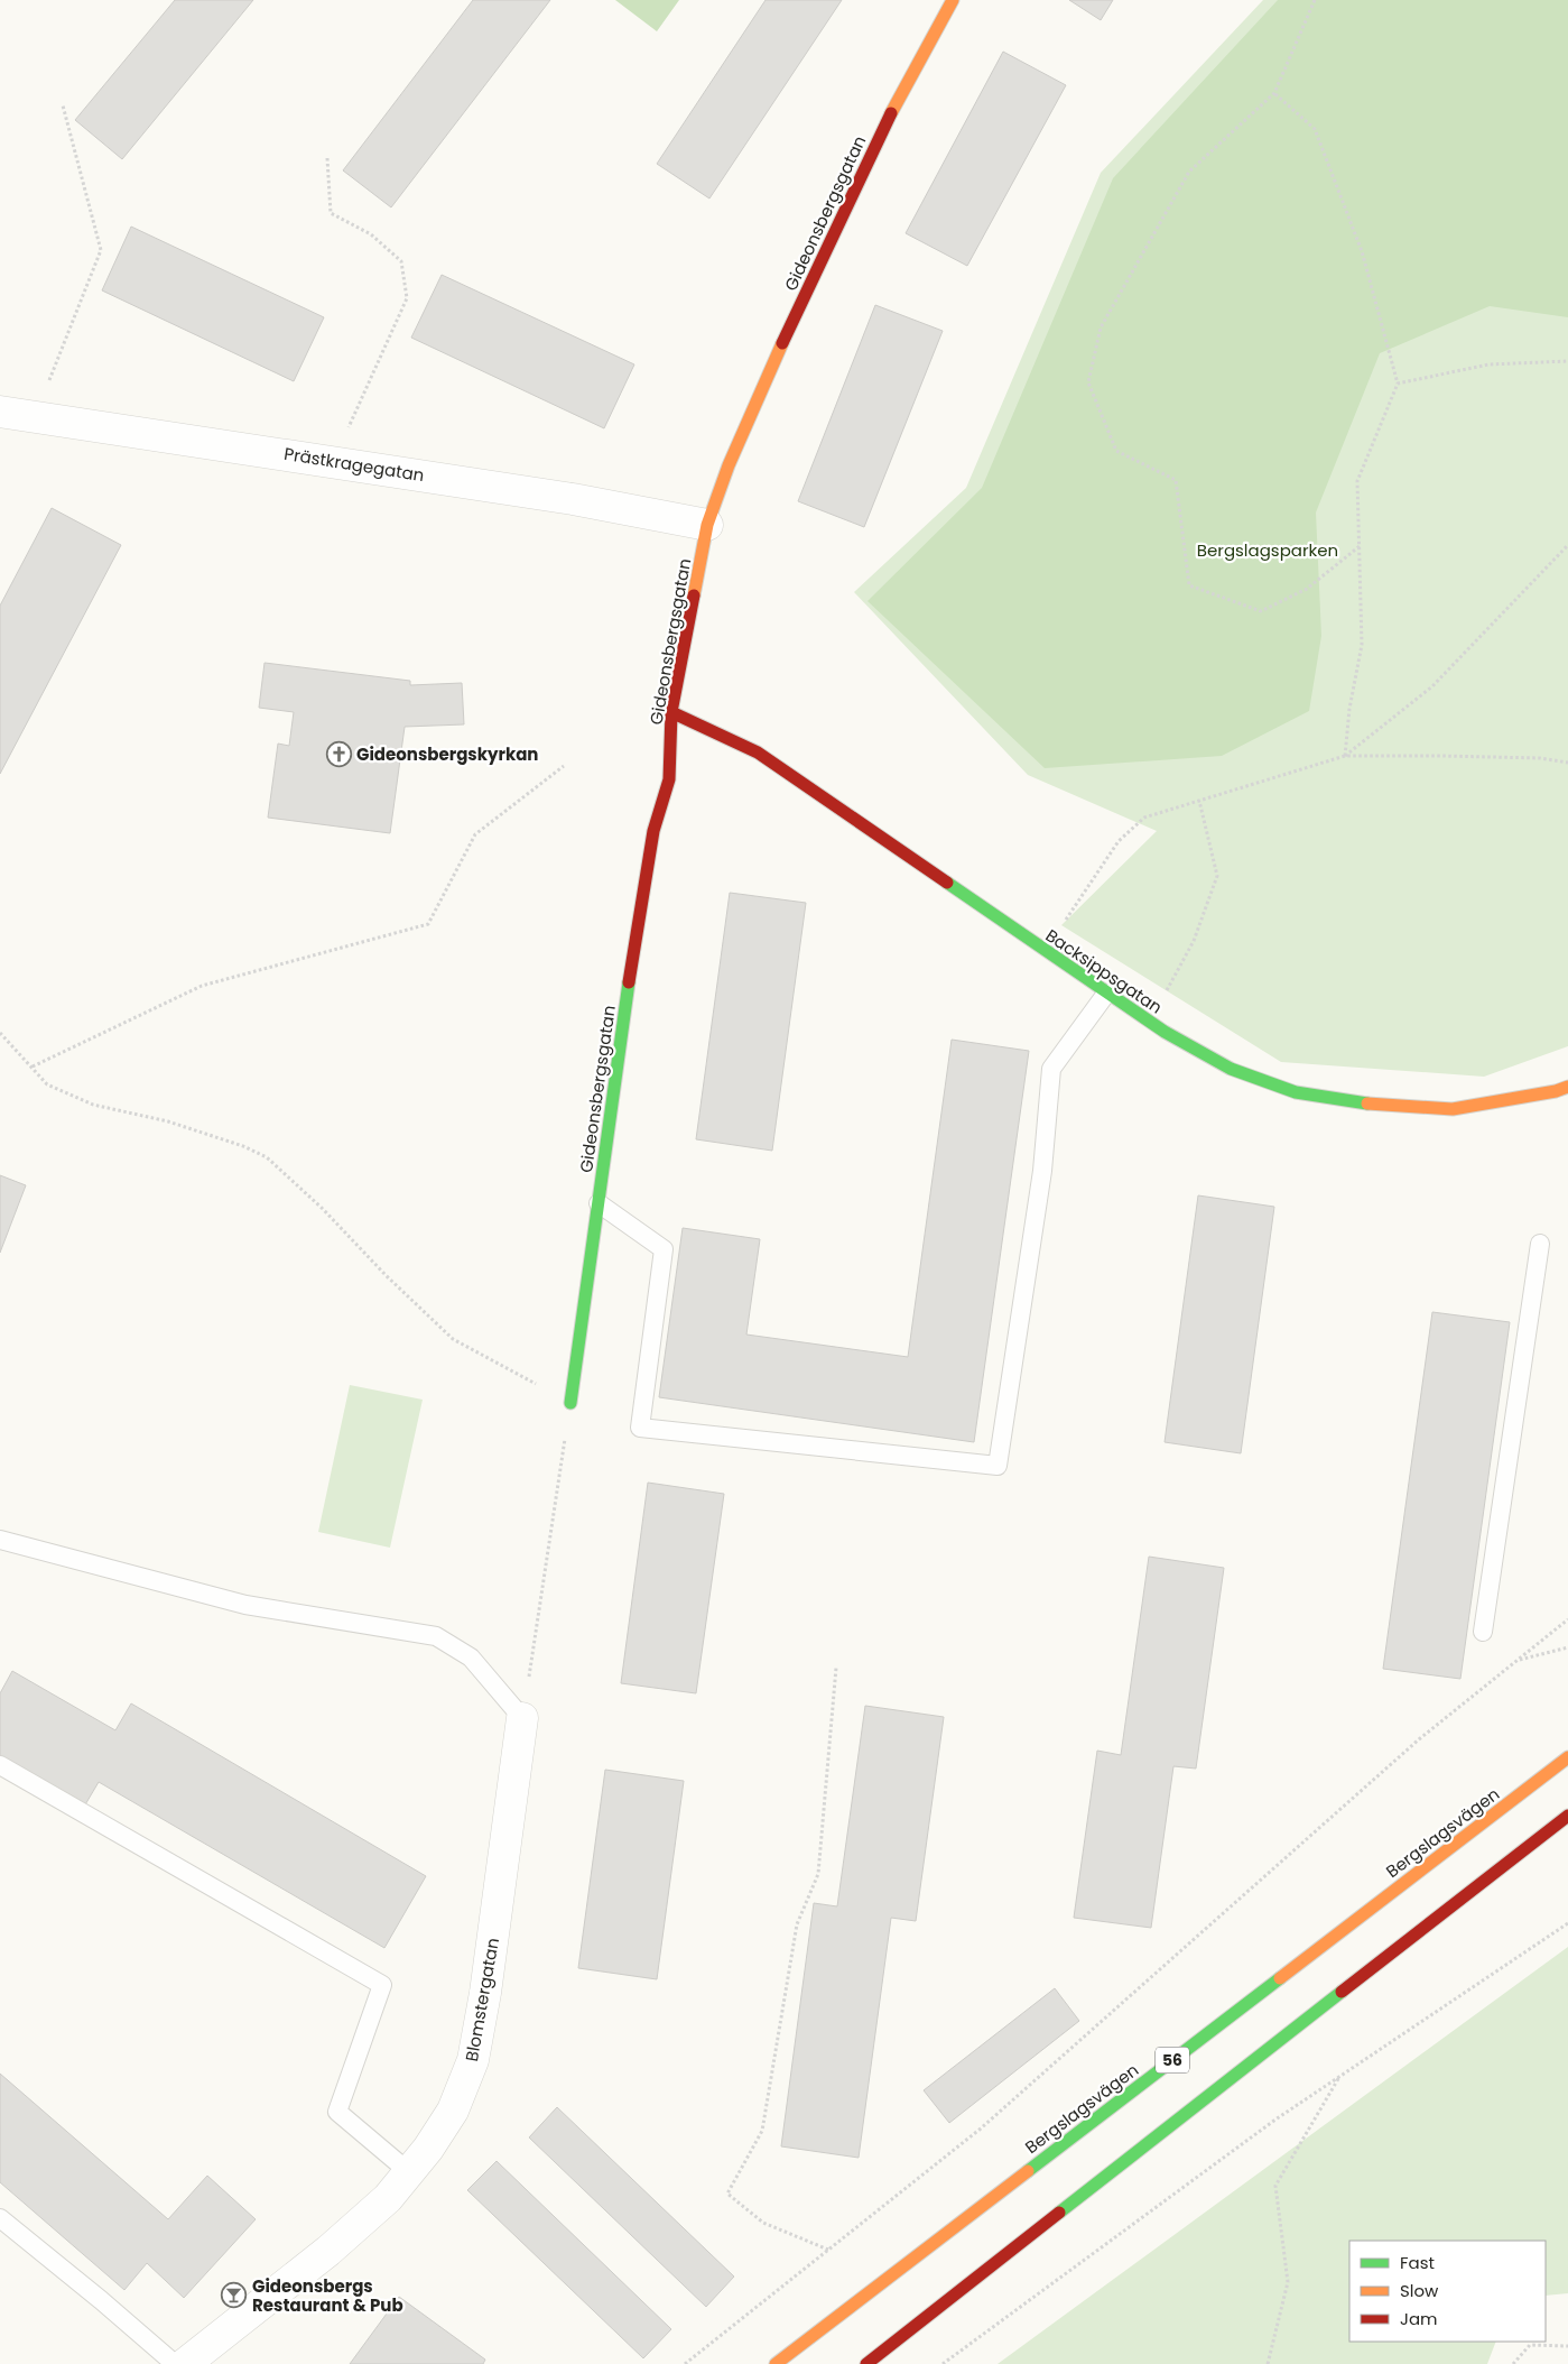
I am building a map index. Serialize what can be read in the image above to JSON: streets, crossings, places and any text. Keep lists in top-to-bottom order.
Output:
{
  "streets": {
    "main road": [
      "Gideonsbergsgatan",
      "Backsippsgatan",
      "Bergslagsvägen",
      "56"
    ],
    "street": ["Prästkragegatan", "Blomstergatan"]
  },
  "crossings": [
    ["Gideonsbergsgatan", "Prästkragegatan"],
    ["Gideonsbergsgatan", "Backsippsgatan"]
  ],
  "parks": ["Bergslagsparken"],
  "places": {
    "church": ["Gideonsbergskyrkan"],
    "bar": ["Gideonsbergs Restaurant & Pub"]
  },
  "legend": ["Fast", "Slow", "Jam"]
}
